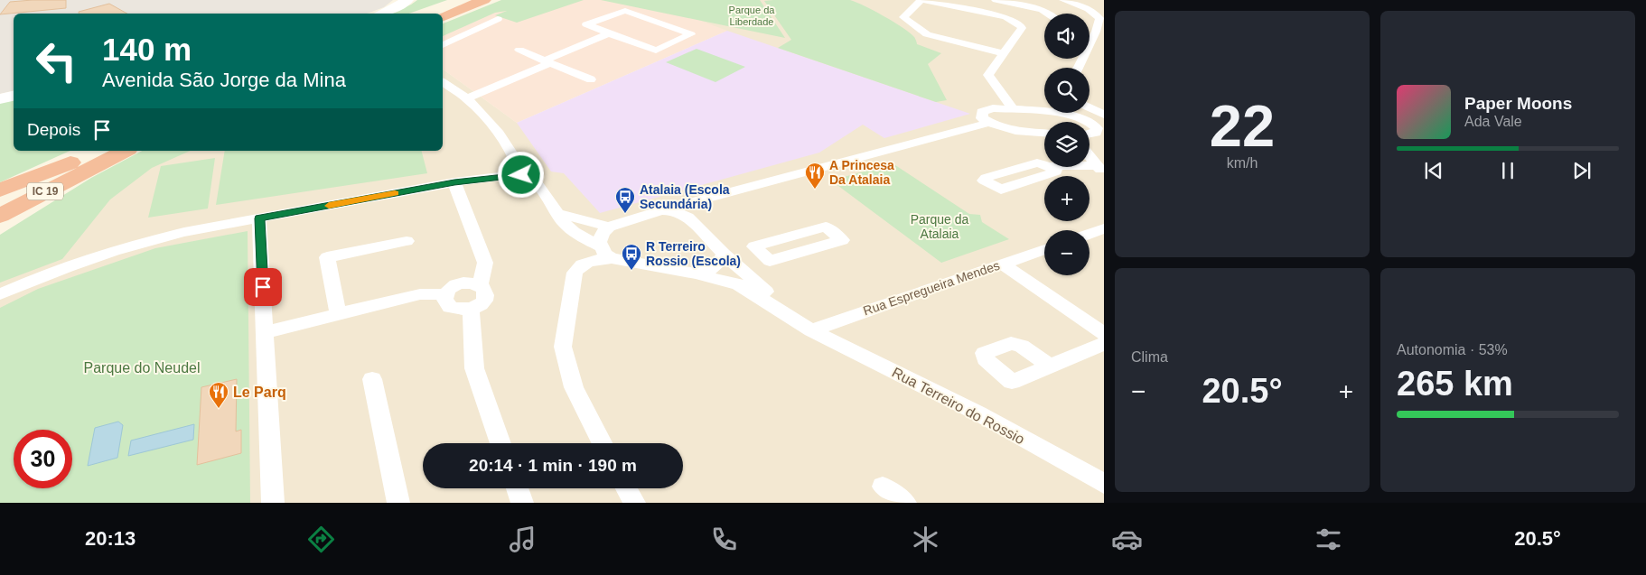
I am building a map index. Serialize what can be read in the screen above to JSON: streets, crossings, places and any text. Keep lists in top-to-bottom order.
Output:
{
  "streets": {
    "highway": ["IC 19"],
    "street": ["Rua Espregueira Mendes", "Rua Terreiro do Rossio"]
  },
  "crossings": [
    ["Rua Espregueira Mendes", "Rua Terreiro do Rossio"]
  ],
  "parks": ["Parque da Liberdade", "Parque da Atalaia", "Parque do Neudel"],
  "places": {
    "restaurant": ["A Princesa Da Atalaia", "Le Parq"],
    "bus stop": ["Atalaia (Escola Secundária)", "R Terreiro Rossio (Escola)"]
  },
  "page": {
    "tile": [
      ["22", "km/h"],
      "Clima",
      ["Autonomia · 53%", "265 km"]
    ],
    "map_buttons": ["+", "−"],
    "turn": ["140 m", "Avenida São Jorge da Mina"],
    "song": ["Paper Moons", "Ada Vale"],
    "then": "Depois",
    "heat": ["−", "20.5°", "+"],
    "limit": "30",
    "trip": "20:14 · 1 min · 190 m",
    "tabs": ["20:13", "20.5°"]
  }
}
